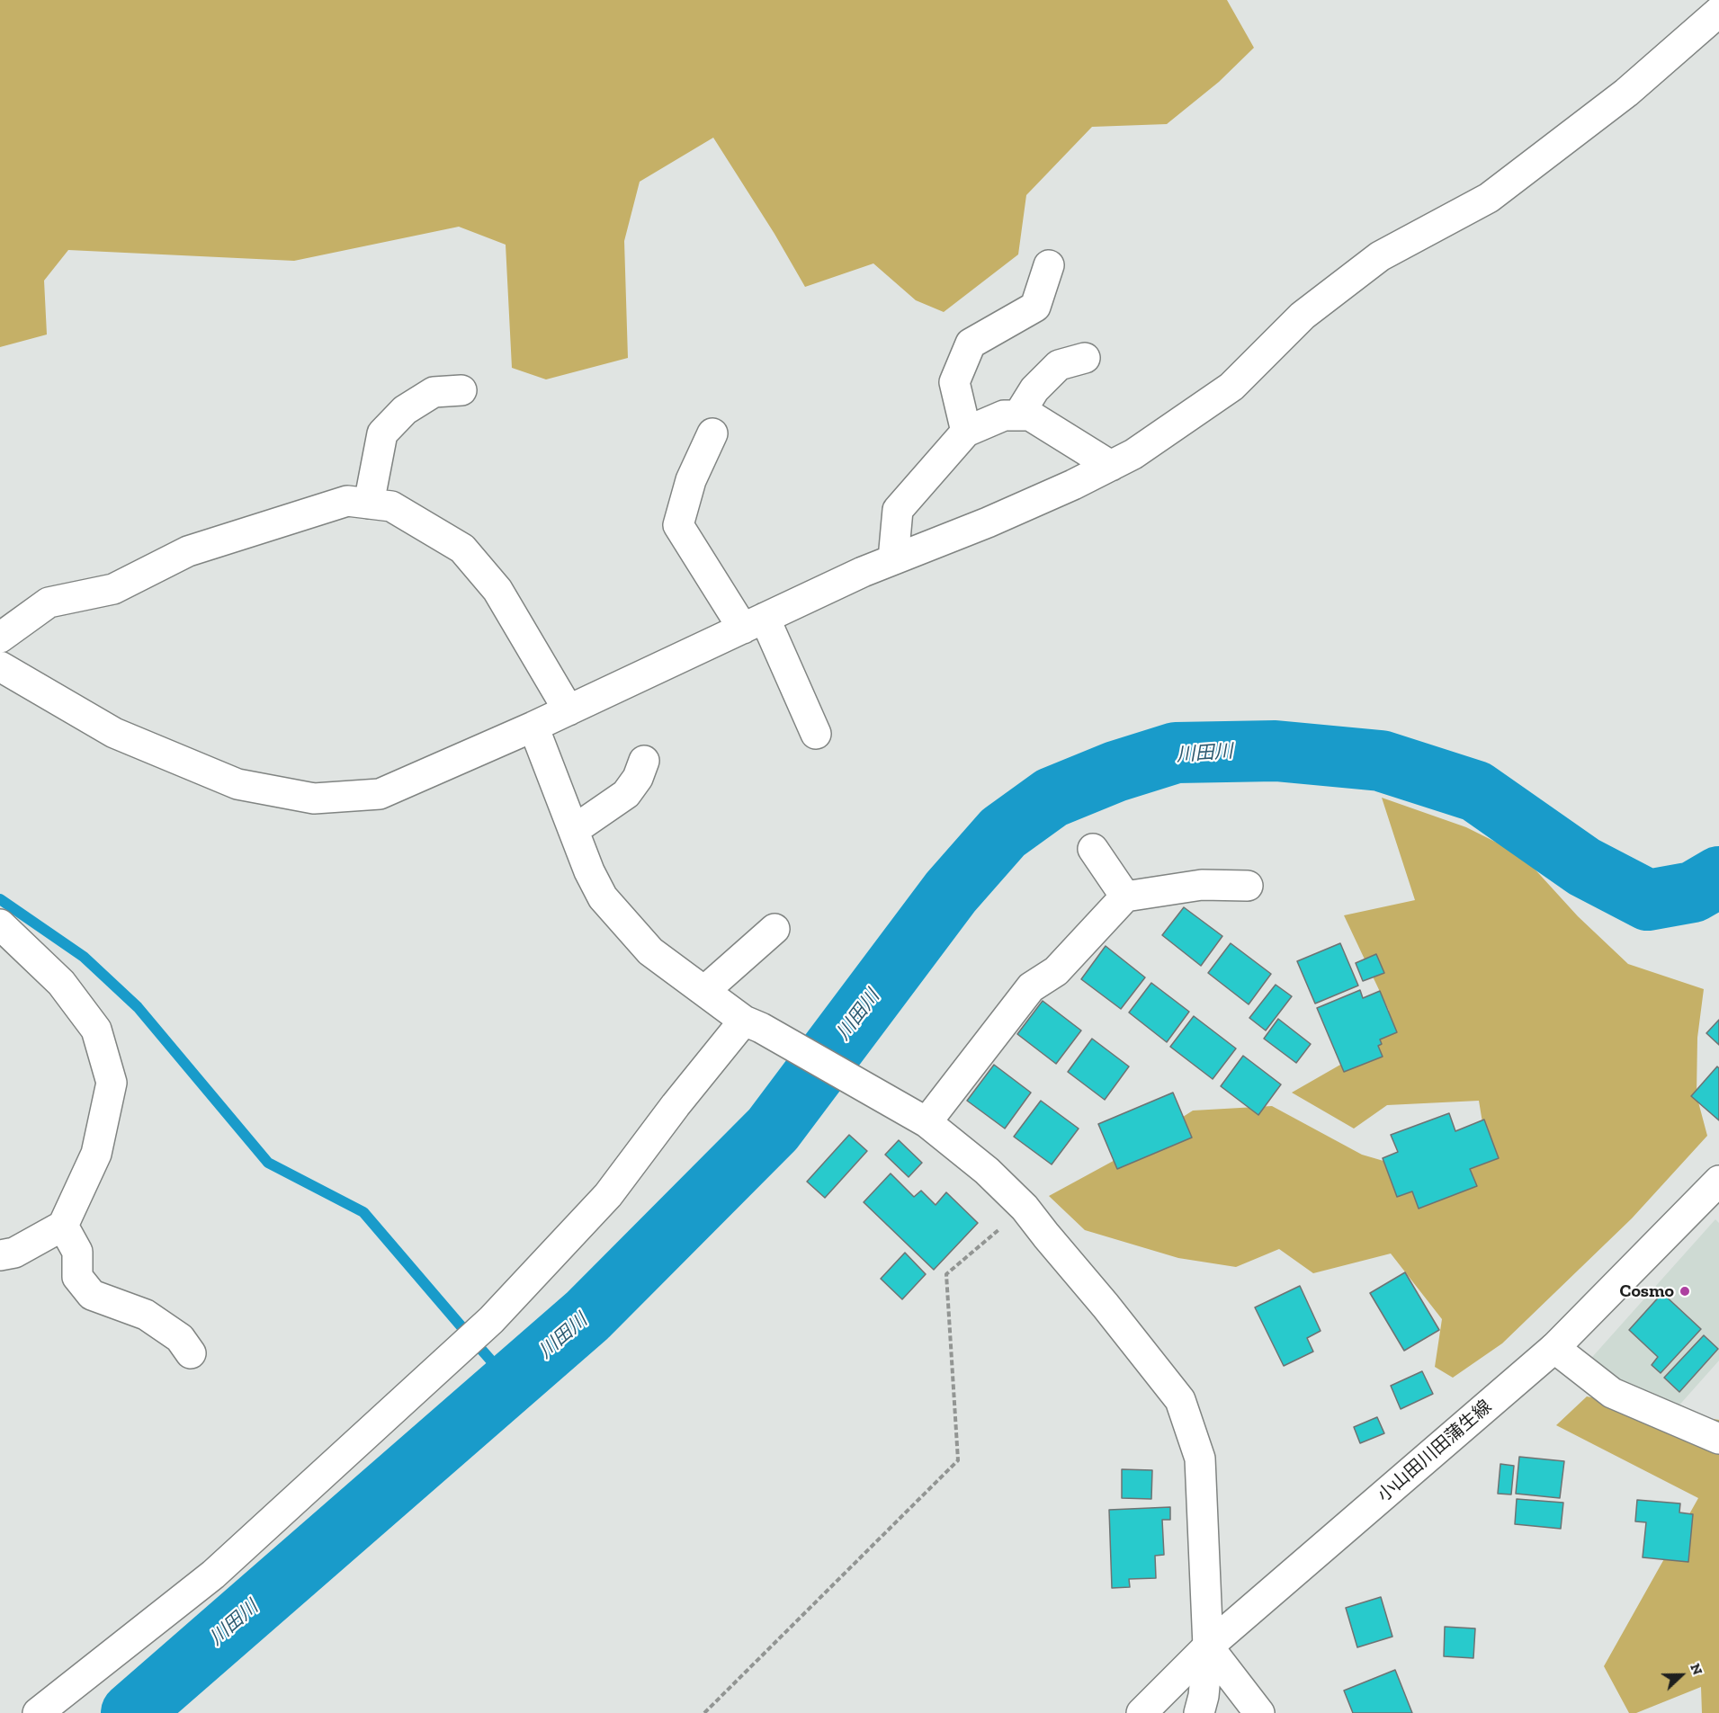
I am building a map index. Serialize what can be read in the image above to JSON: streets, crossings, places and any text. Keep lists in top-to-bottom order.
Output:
{
  "streets": {
    "street": ["小山田川田蒲生線"]
  },
  "water": ["川田川"],
  "places": ["Cosmo"],
  "north": "right"
}
